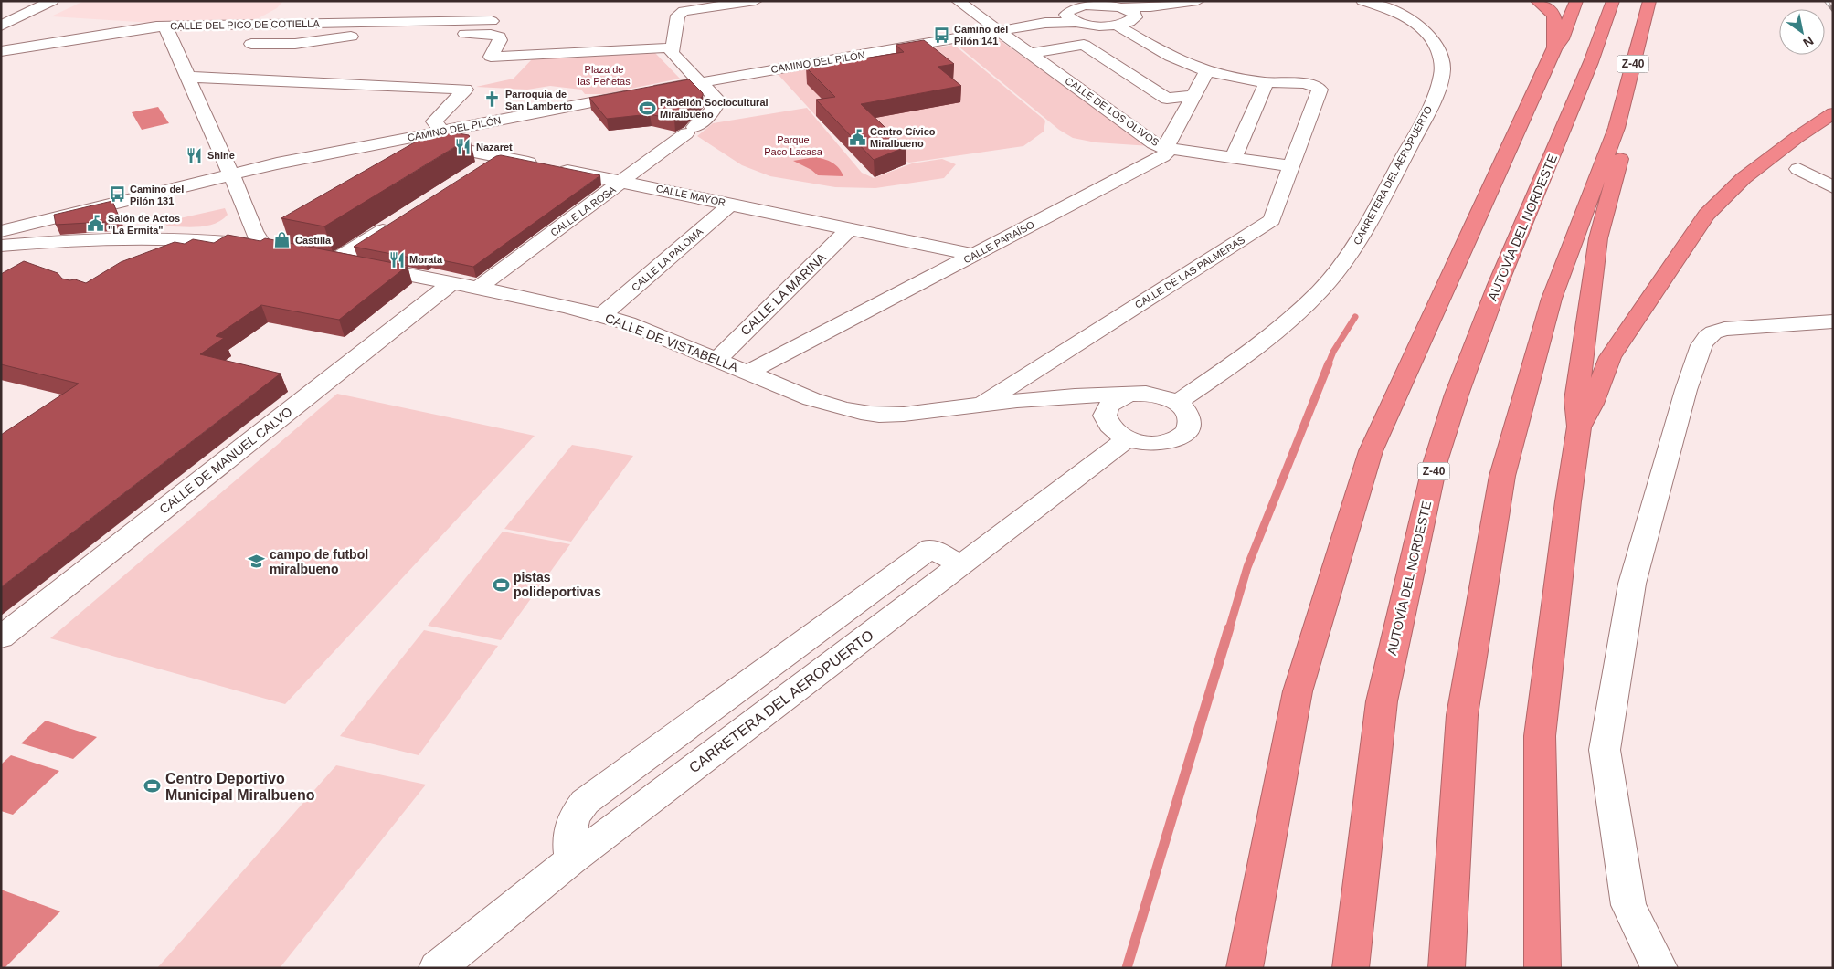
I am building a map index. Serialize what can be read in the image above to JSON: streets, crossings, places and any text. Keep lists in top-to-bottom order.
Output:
{
  "streets": {
    "highway": ["Z-40", "AUTOVÍA DEL NORDESTE"],
    "street": [
      "CALLE DEL PICO DE COTIELLA",
      "CAMINO DEL PILÓN",
      "CALLE DE LOS OLIVOS",
      "CARRETERA DEL AEROPUERTO",
      "CALLE MAYOR",
      "CALLE LA ROSA",
      "CALLE PARAÍSO",
      "CALLE LA PALOMA",
      "CALLE DE LAS PALMERAS",
      "CALLE LA MARINA",
      "CALLE DE VISTABELLA",
      "CALLE DE MANUEL CALVO"
    ]
  },
  "crossings": [
    ["CAMINO DEL PILÓN", "CALLE DE LOS OLIVOS"],
    ["CAMINO DEL PILÓN", "CALLE MAYOR"],
    ["CAMINO DEL PILÓN", "CALLE LA ROSA"],
    ["CALLE DE LOS OLIVOS", "CALLE PARAÍSO"],
    ["CALLE DE LOS OLIVOS", "CALLE DE LAS PALMERAS"],
    ["CARRETERA DEL AEROPUERTO", "CALLE DE VISTABELLA"],
    ["CALLE MAYOR", "CALLE LA ROSA"],
    ["CALLE MAYOR", "CALLE PARAÍSO"],
    ["CALLE MAYOR", "CALLE LA PALOMA"],
    ["CALLE MAYOR", "CALLE LA MARINA"],
    ["CALLE LA ROSA", "CALLE DE VISTABELLA"],
    ["CALLE PARAÍSO", "CALLE DE VISTABELLA"],
    ["CALLE LA PALOMA", "CALLE DE VISTABELLA"],
    ["CALLE DE LAS PALMERAS", "CALLE DE VISTABELLA"],
    ["CALLE LA MARINA", "CALLE DE VISTABELLA"],
    ["CALLE DE VISTABELLA", "CALLE DE MANUEL CALVO"]
  ],
  "parks": ["Plaza de las Peñetas", "Parque Paco Lacasa"],
  "places": {
    "bus stop": ["Camino del Pilón 141", "Camino del Pilón 131"],
    "church": ["Parroquia de San Lamberto"],
    "sports": ["Pabellón Sociocultural Miralbueno", "pistas polideportivas", "Centro Deportivo Municipal Miralbueno"],
    "public building": ["Centro Cívico Miralbueno", "Salón de Actos \"La Ermita\""],
    "restaurant": ["Nazaret", "Shine", "Morata"],
    "shop": ["Castilla"],
    "school or university": ["campo de futbol miralbueno"]
  },
  "north": "bottom right"
}
